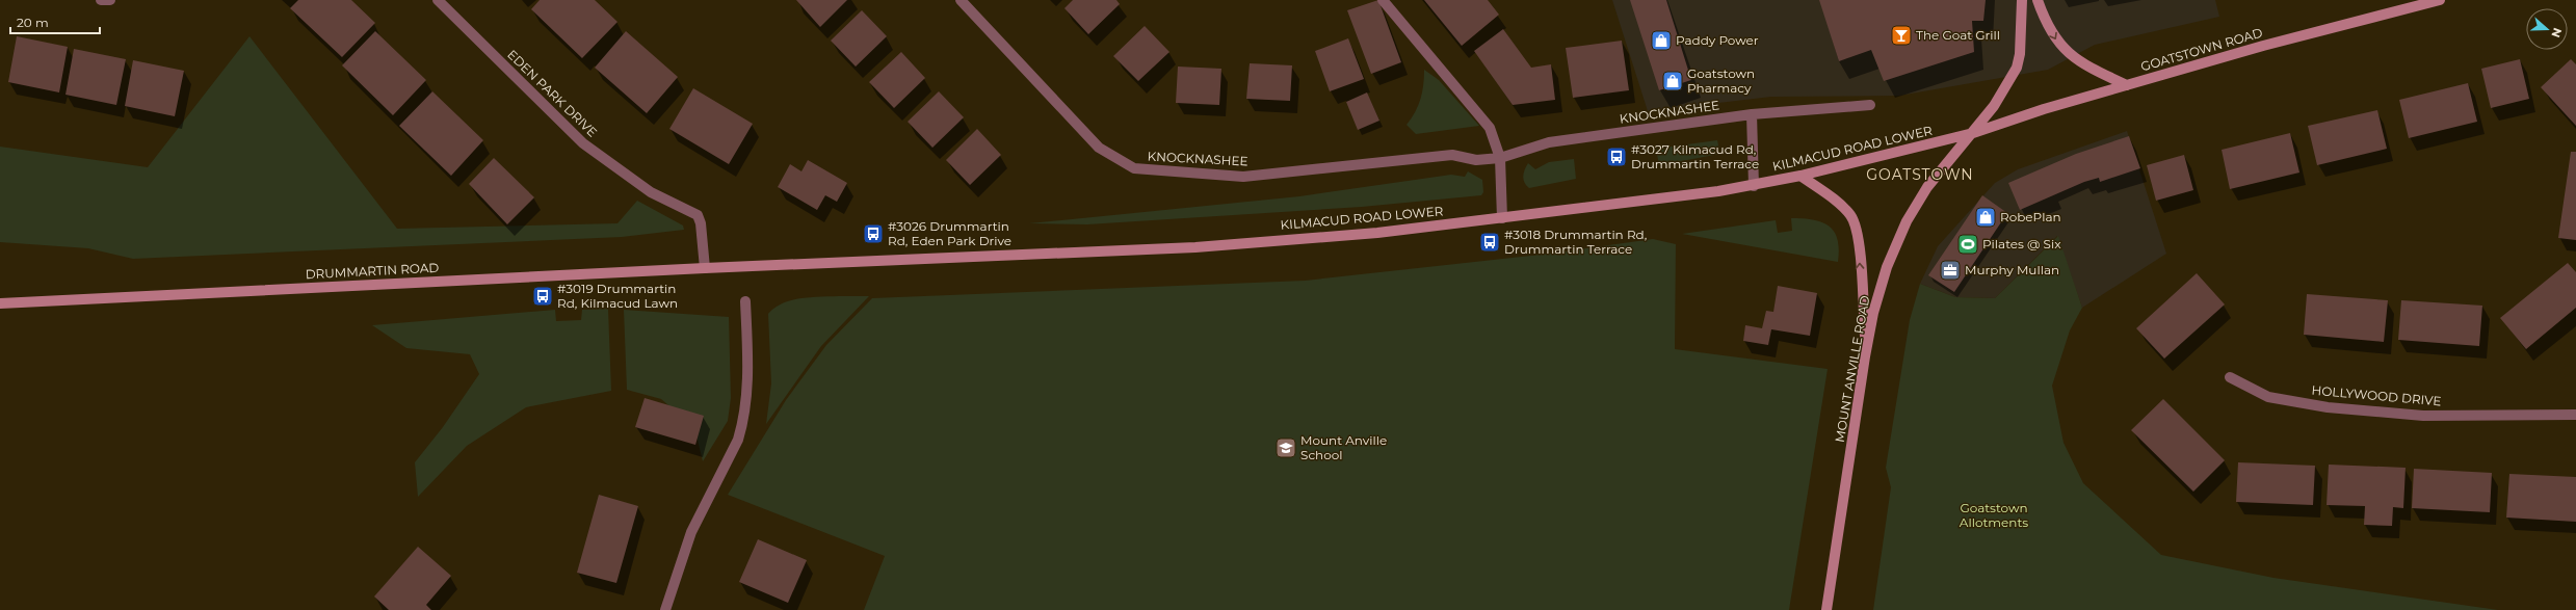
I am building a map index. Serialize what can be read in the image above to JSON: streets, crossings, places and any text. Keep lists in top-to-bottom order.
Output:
{
  "streets": {
    "main road": [
      "GOATSTOWN ROAD",
      "KILMACUD ROAD LOWER",
      "DRUMMARTIN ROAD",
      "MOUNT ANVILLE ROAD"
    ],
    "street": ["EDEN PARK DRIVE", "KNOCKNASHEE", "HOLLYWOOD DRIVE"]
  },
  "crossings": [
    ["GOATSTOWN ROAD", "KILMACUD ROAD LOWER"],
    ["GOATSTOWN ROAD", "MOUNT ANVILLE ROAD"],
    ["EDEN PARK DRIVE", "DRUMMARTIN ROAD"],
    ["KILMACUD ROAD LOWER", "DRUMMARTIN ROAD"],
    ["KILMACUD ROAD LOWER", "MOUNT ANVILLE ROAD"]
  ],
  "districts": ["GOATSTOWN"],
  "parks": ["Goatstown Allotments"],
  "places": {
    "bar": ["The Goat Grill"],
    "shop": ["Paddy Power", "Goatstown Pharmacy", "RobePlan"],
    "bus stop": [
      "#3027 Kilmacud Rd, Drummartin Terrace",
      "#3026 Drummartin Rd, Eden Park Drive",
      "#3018 Drummartin Rd, Drummartin Terrace",
      "#3019 Drummartin Rd, Kilmacud Lawn"
    ],
    "sports": ["Pilates @ Six"],
    "office": ["Murphy Mullan"],
    "school or university": ["Mount Anville School"]
  },
  "scale_bar": "20 m",
  "north": "right"
}
